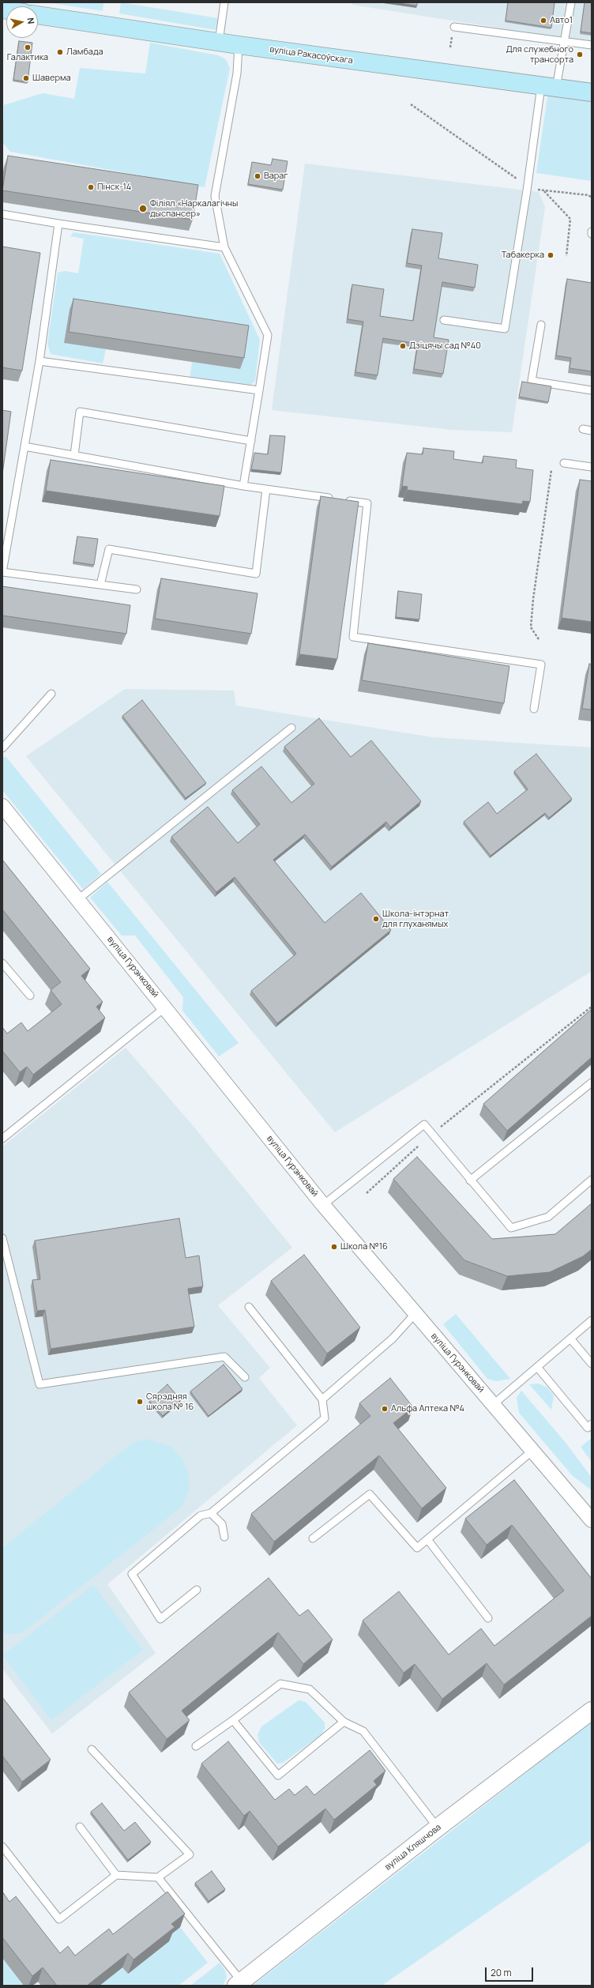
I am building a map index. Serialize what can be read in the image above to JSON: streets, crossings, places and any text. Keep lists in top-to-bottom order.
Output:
{
  "streets": {
    "main road": ["вуліца Ракасоўскага"],
    "street": ["вуліца Гурэнковай", "вуліца Кляшчова"]
  },
  "places": [
    "Авто1",
    "Галактика",
    "Ламбада",
    "Для служебного трансорта",
    "Шаверма",
    "Вараг",
    "Пінск-14",
    "Філіял «Наркалагічны дыспансер»",
    "Табакерка",
    "Дзіцячы сад №40",
    "Школа-інтэрнат для глуханямых",
    "Школа №16",
    "Сярэдняя школа № 16",
    "Альфа Аптека №4"
  ],
  "scale_bar": "20 m",
  "north": "right"
}
